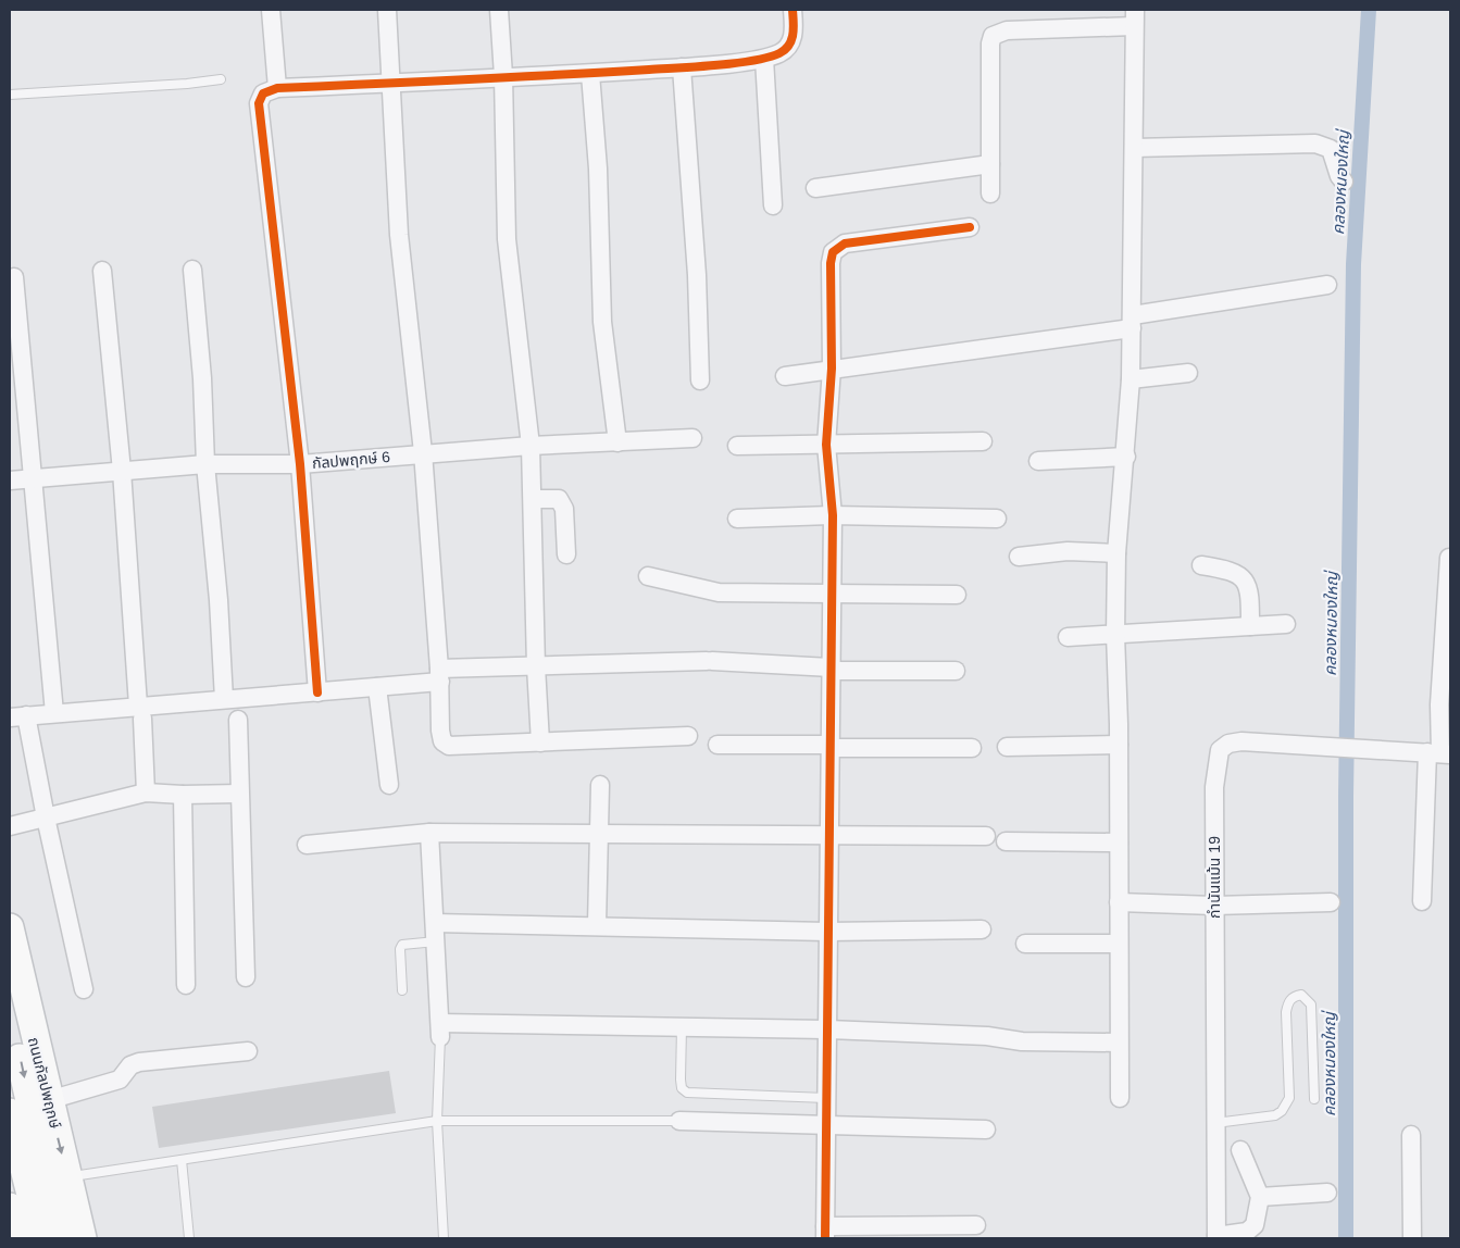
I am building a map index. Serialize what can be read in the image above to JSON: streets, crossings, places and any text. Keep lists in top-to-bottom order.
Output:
{
  "streets": {
    "main road": ["ถนนกัลปพฤกษ์"],
    "street": ["กัลปพฤกษ์ 6", "กำนันแม้น 19"]
  },
  "water": ["คลองหนองใหญ่"]
}
